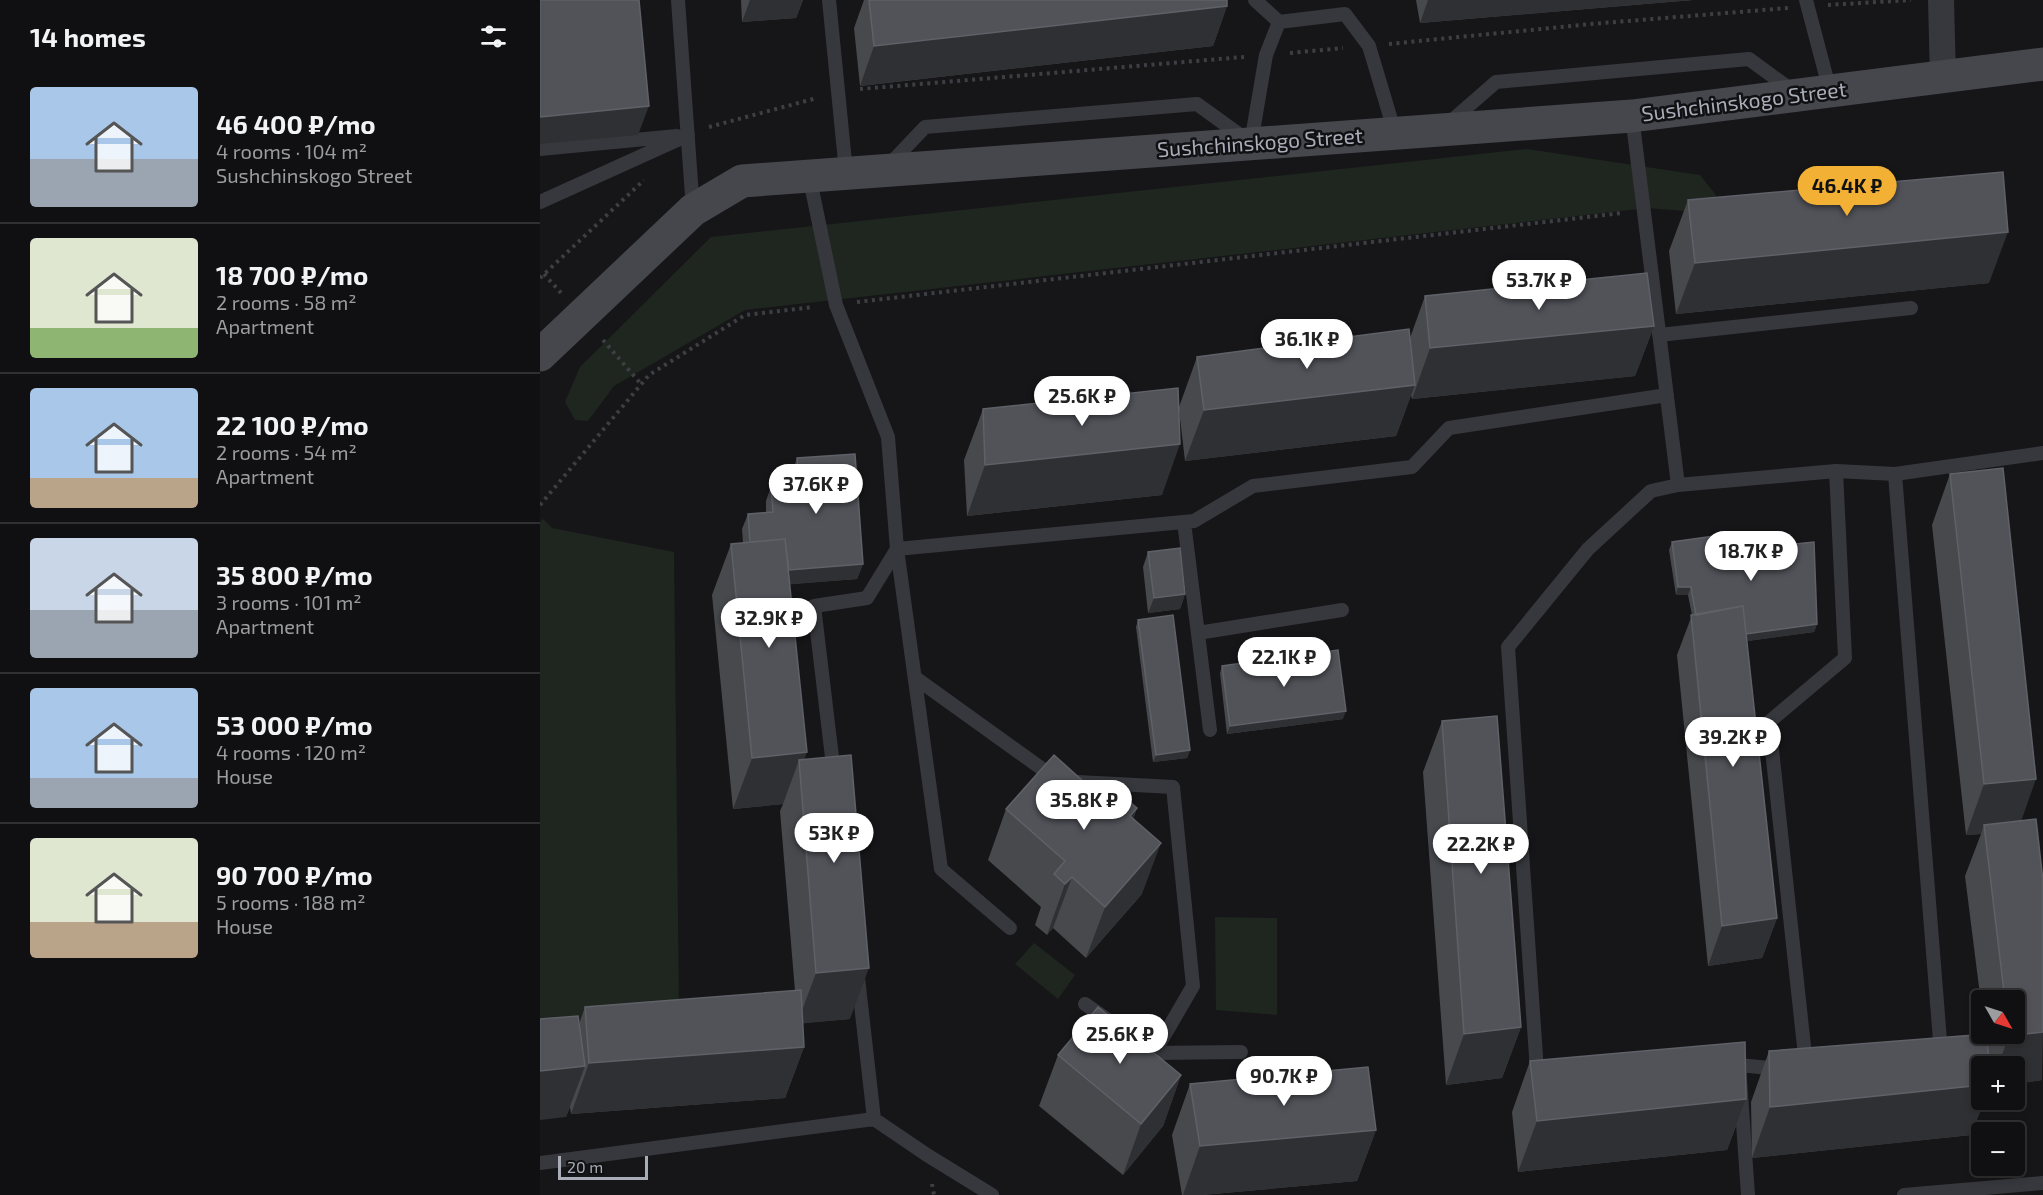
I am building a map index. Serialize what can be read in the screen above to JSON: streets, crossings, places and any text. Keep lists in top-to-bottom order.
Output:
{
  "streets": {
    "street": ["Sushchinskogo Street"]
  },
  "scale_bar": "20 m",
  "north": "bottom right",
  "page": {
    "heading": "14 homes",
    "list": [
      {
        "name": "46 400 ₽/mo",
        "note": "4 rooms · 104 m² · Sushchinskogo Street"
      },
      {
        "name": "18 700 ₽/mo",
        "note": "2 rooms · 58 m² · Apartment"
      },
      {
        "name": "22 100 ₽/mo",
        "note": "2 rooms · 54 m² · Apartment"
      },
      {
        "name": "35 800 ₽/mo",
        "note": "3 rooms · 101 m² · Apartment"
      },
      {
        "name": "53 000 ₽/mo",
        "note": "4 rooms · 120 m² · House"
      },
      {
        "name": "90 700 ₽/mo",
        "note": "5 rooms · 188 m² · House"
      }
    ],
    "price": [
      "46.4K ₽",
      "53.7K ₽",
      "36.1K ₽",
      "25.6K ₽",
      "37.6K ₽",
      "18.7K ₽",
      "32.9K ₽",
      "22.1K ₽",
      "39.2K ₽",
      "35.8K ₽",
      "53K ₽",
      "22.2K ₽",
      "25.6K ₽",
      "90.7K ₽"
    ],
    "map_buttons": ["+", "−"],
    "scale": "20 m"
  }
}
